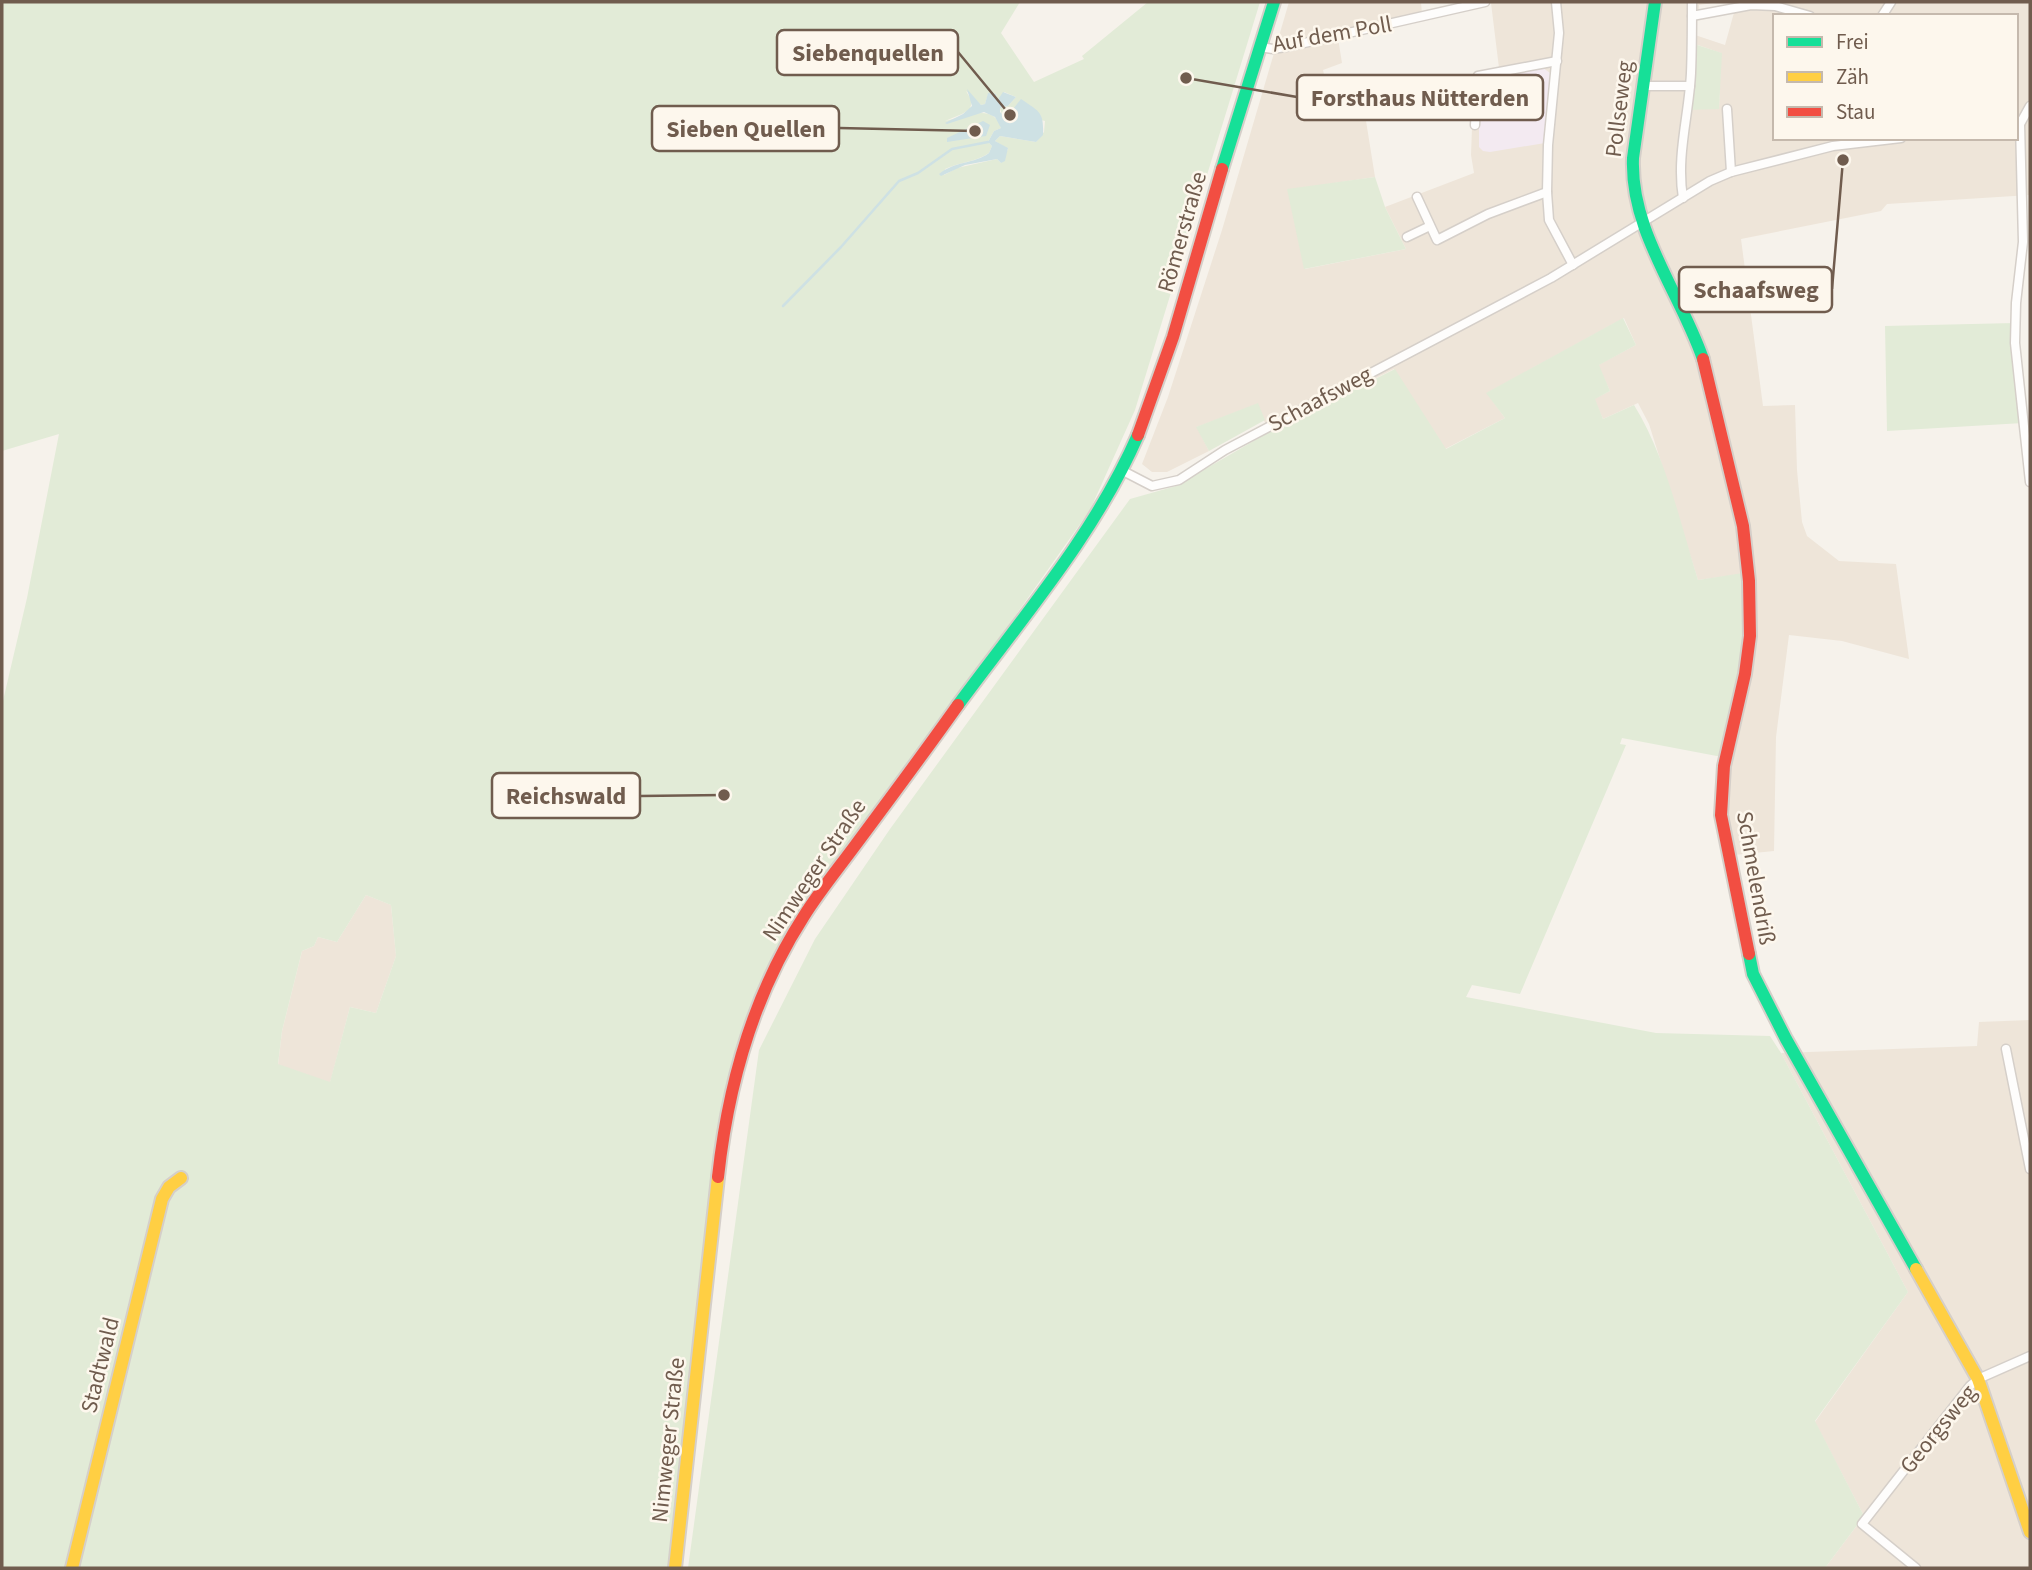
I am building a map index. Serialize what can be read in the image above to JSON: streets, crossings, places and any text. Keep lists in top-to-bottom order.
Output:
{
  "streets": {
    "street": [
      "Auf dem Poll",
      "Pollseweg",
      "Römerstraße",
      "Schaafsweg",
      "Nimweger Straße",
      "Schmelendriß",
      "Stadtwald",
      "Georgsweg"
    ]
  },
  "crossings": [
    ["Auf dem Poll", "Römerstraße"],
    ["Pollseweg", "Schaafsweg"],
    ["Pollseweg", "Schmelendriß"],
    ["Römerstraße", "Schaafsweg"],
    ["Römerstraße", "Nimweger Straße"],
    ["Schaafsweg", "Nimweger Straße"],
    ["Schaafsweg", "Schmelendriß"],
    ["Schmelendriß", "Georgsweg"]
  ],
  "places": [
    "Forsthaus Nütterden",
    "Siebenquellen",
    "Sieben Quellen",
    "Schaafsweg",
    "Reichswald"
  ],
  "legend": ["Frei", "Zäh", "Stau"]
}
